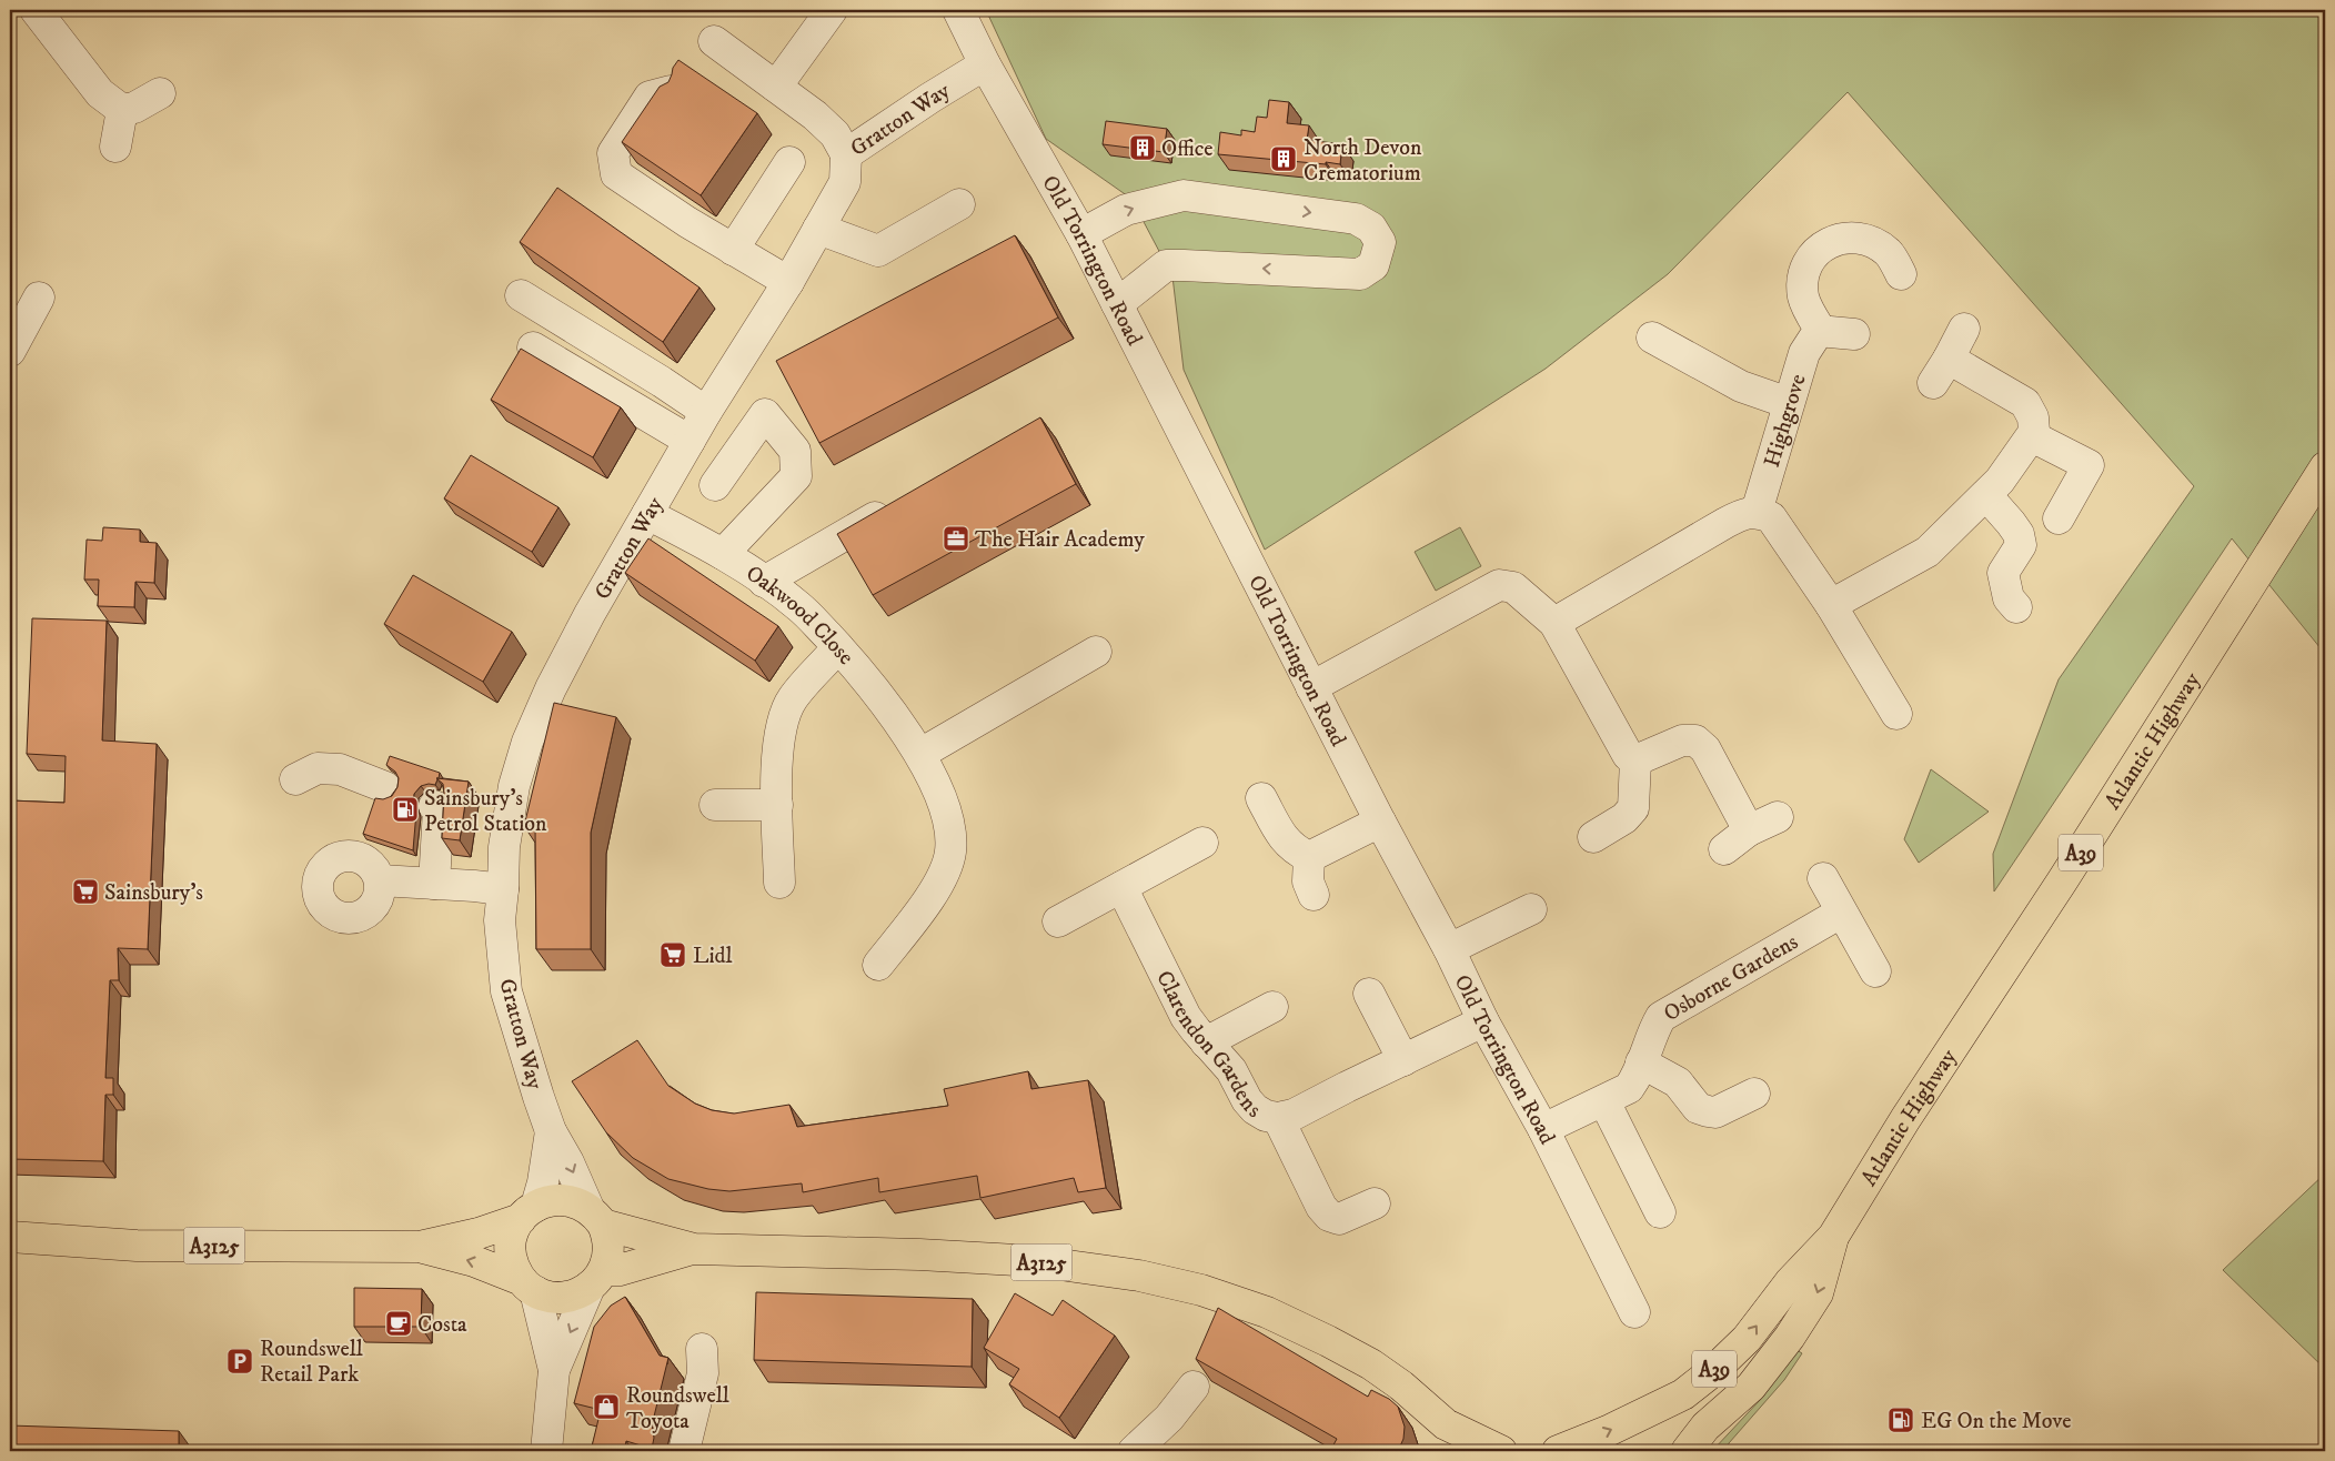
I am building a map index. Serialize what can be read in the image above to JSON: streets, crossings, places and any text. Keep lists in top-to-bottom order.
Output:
{
  "streets": {
    "main road": ["Atlantic Highway", "A39", "A3125"],
    "street": [
      "Gratton Way",
      "Old Torrington Road",
      "Highgrove",
      "Oakwood Close",
      "Osborne Gardens",
      "Clarendon Gardens"
    ]
  },
  "crossings": [
    ["Gratton Way", "Old Torrington Road"],
    ["Gratton Way", "Oakwood Close"],
    ["Gratton Way", "A3125"],
    ["Old Torrington Road", "Osborne Gardens"],
    ["Old Torrington Road", "Clarendon Gardens"]
  ],
  "places": {
    "building": ["Office", "North Devon Crematorium"],
    "office": ["The Hair Academy"],
    "fuel station": ["Sainsbury's Petrol Station", "EG On the Move"],
    "supermarket": ["Sainsbury's", "Lidl"],
    "cafe": ["Costa"],
    "parking": ["Roundswell Retail Park"],
    "shop": ["Roundswell Toyota"]
  }
}
